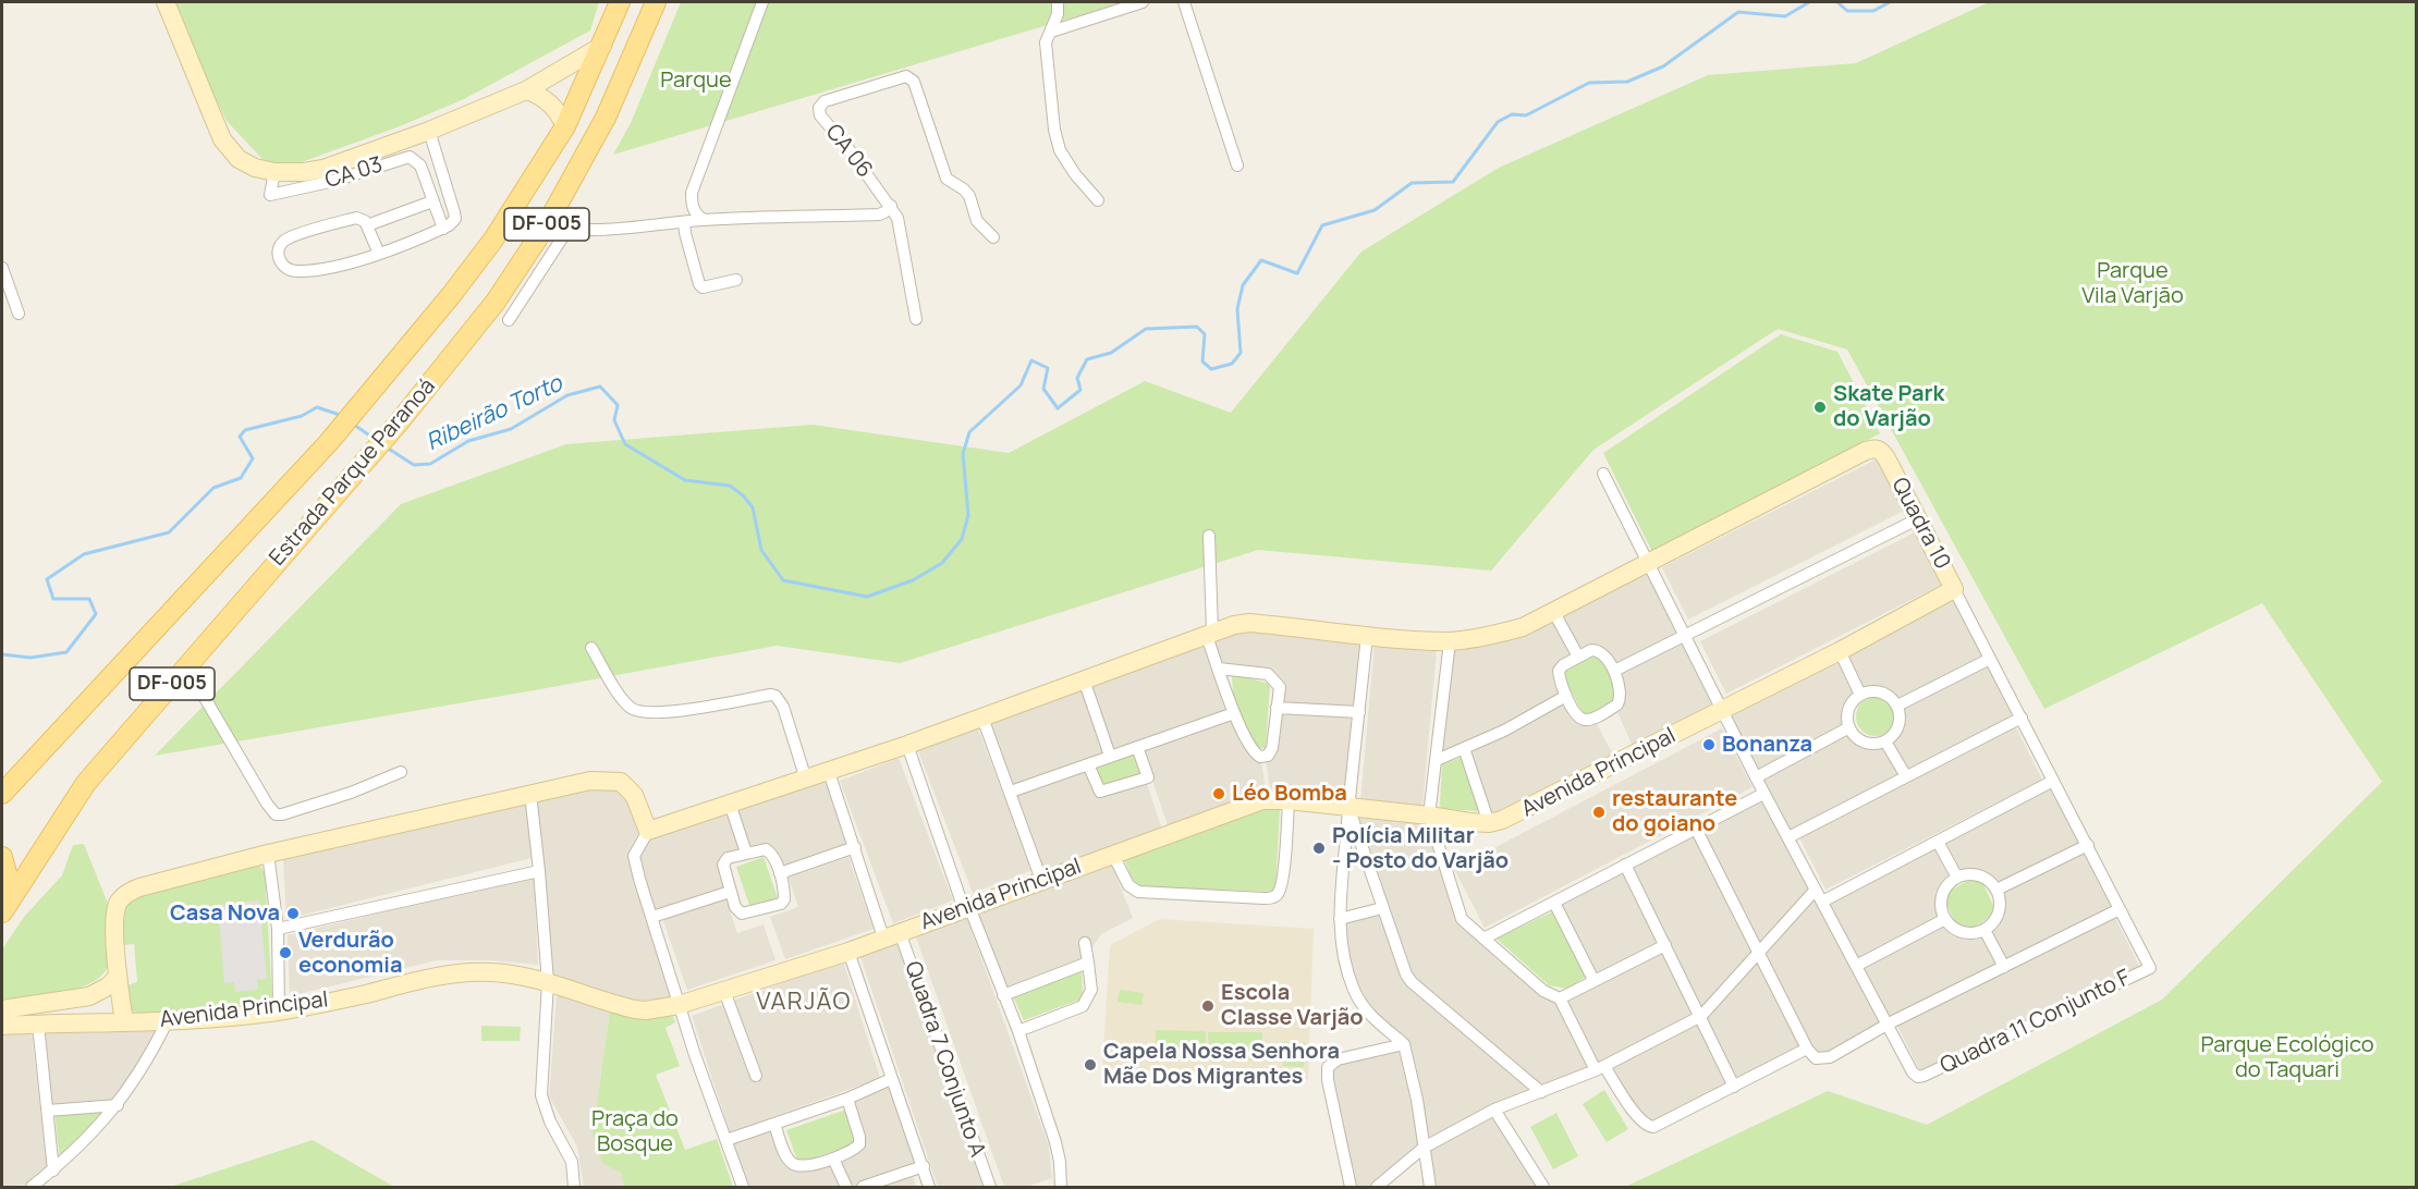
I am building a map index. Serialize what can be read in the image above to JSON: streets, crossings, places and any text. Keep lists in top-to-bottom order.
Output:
{
  "streets": {
    "main road": ["DF-005", "Estrada Parque Paranoá"],
    "street": [
      "CA 06",
      "CA 03",
      "Quadra 10",
      "Avenida Principal",
      "Quadra 11 Conjunto F",
      "Quadra 7 Conjunto A"
    ]
  },
  "crossings": [
    ["CA 03", "Estrada Parque Paranoá"],
    ["Quadra 10", "Avenida Principal"],
    ["Avenida Principal", "Quadra 7 Conjunto A"]
  ],
  "districts": ["VARJÃO"],
  "water": ["Ribeirão Torto"],
  "parks": [
    "Parque",
    "Parque Vila Varjão",
    "Parque Ecológico do Taquari",
    "Praça do Bosque"
  ],
  "places": [
    "Skate Park do Varjão",
    "Bonanza",
    "Léo Bomba",
    "restaurante do goiano",
    "Polícia Militar - Posto do Varjão",
    "Casa Nova",
    "Verdurão economia",
    "Escola Classe Varjão",
    "Capela Nossa Senhora Mãe Dos Migrantes"
  ]
}
